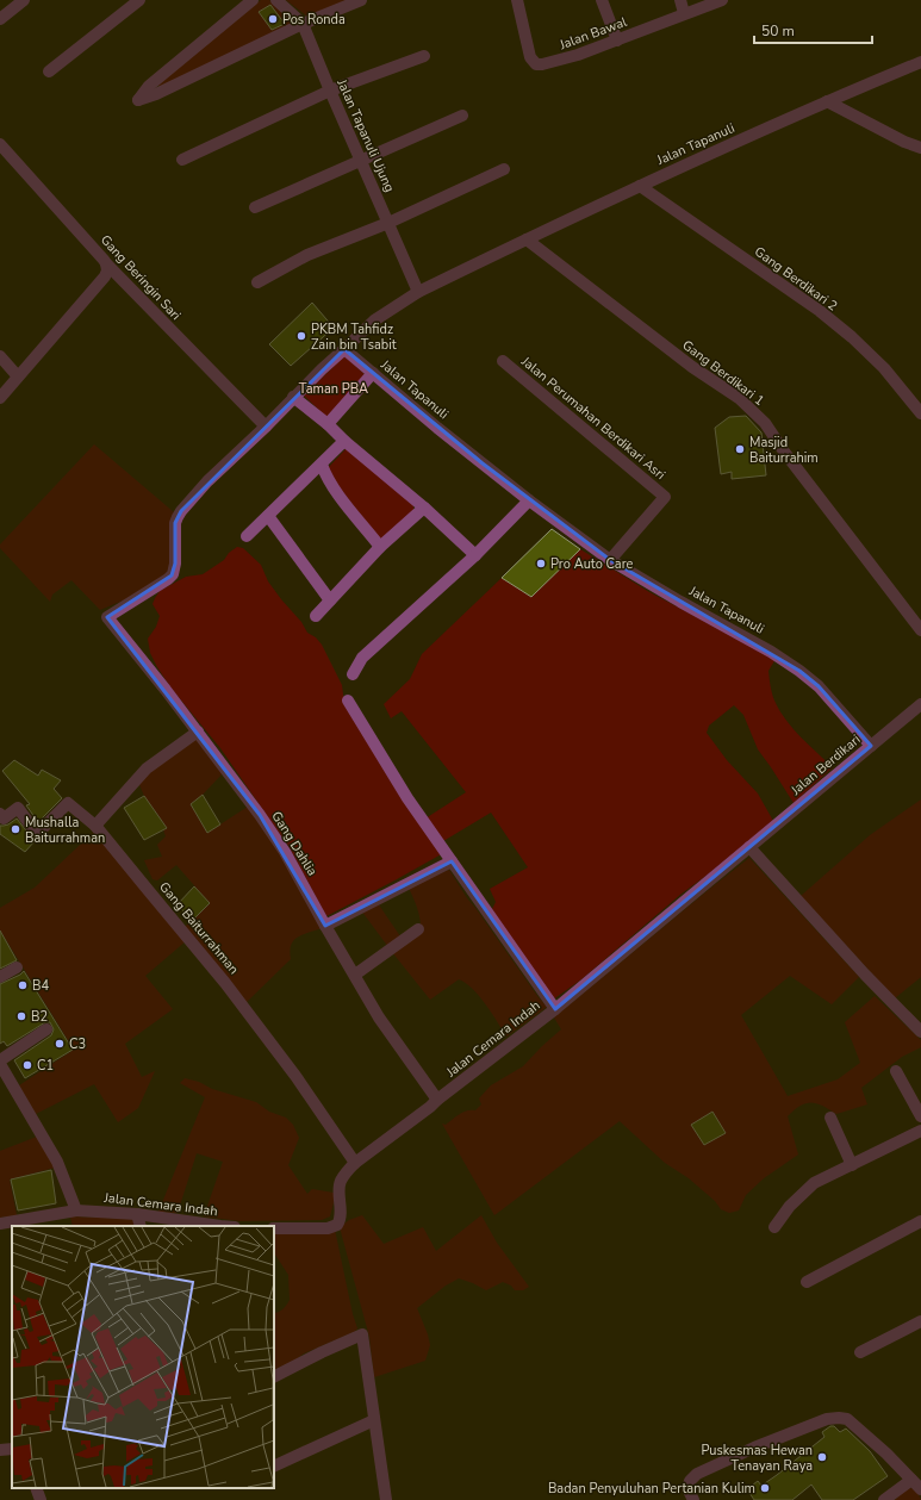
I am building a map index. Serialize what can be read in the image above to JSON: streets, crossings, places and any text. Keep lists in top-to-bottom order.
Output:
{
  "streets": {
    "street": [
      "Jalan Bawal",
      "Jalan Tapanuli Ujung",
      "Jalan Tapanuli",
      "Gang Beringin Sari",
      "Gang Berdikari 2",
      "Gang Berdikari 1",
      "Jalan Perumahan Berdikari Asri",
      "Jalan Berdikari",
      "Gang Dahlia",
      "Gang Baiturrahman",
      "Jalan Cemara Indah"
    ]
  },
  "crossings": [
    ["Jalan Tapanuli Ujung", "Jalan Tapanuli"],
    ["Jalan Tapanuli", "Gang Berdikari 2"],
    ["Jalan Tapanuli", "Gang Berdikari 1"],
    ["Jalan Tapanuli", "Jalan Perumahan Berdikari Asri"],
    ["Jalan Tapanuli", "Jalan Berdikari"],
    ["Gang Beringin Sari", "Gang Dahlia"],
    ["Jalan Berdikari", "Jalan Cemara Indah"],
    ["Gang Dahlia", "Jalan Cemara Indah"],
    ["Gang Baiturrahman", "Jalan Cemara Indah"]
  ],
  "parks": ["Taman PBA"],
  "places": [
    "Pos Ronda",
    "PKBM Tahfidz Zain bin Tsabit",
    "Masjid Baiturrahim",
    "Pro Auto Care",
    "Mushalla Baiturrahman",
    "B4",
    "B2",
    "C3",
    "C1",
    "Puskesmas Hewan Tenayan Raya",
    "Badan Penyuluhan Pertanian Kulim"
  ],
  "scale_bar": "50 m"
}
